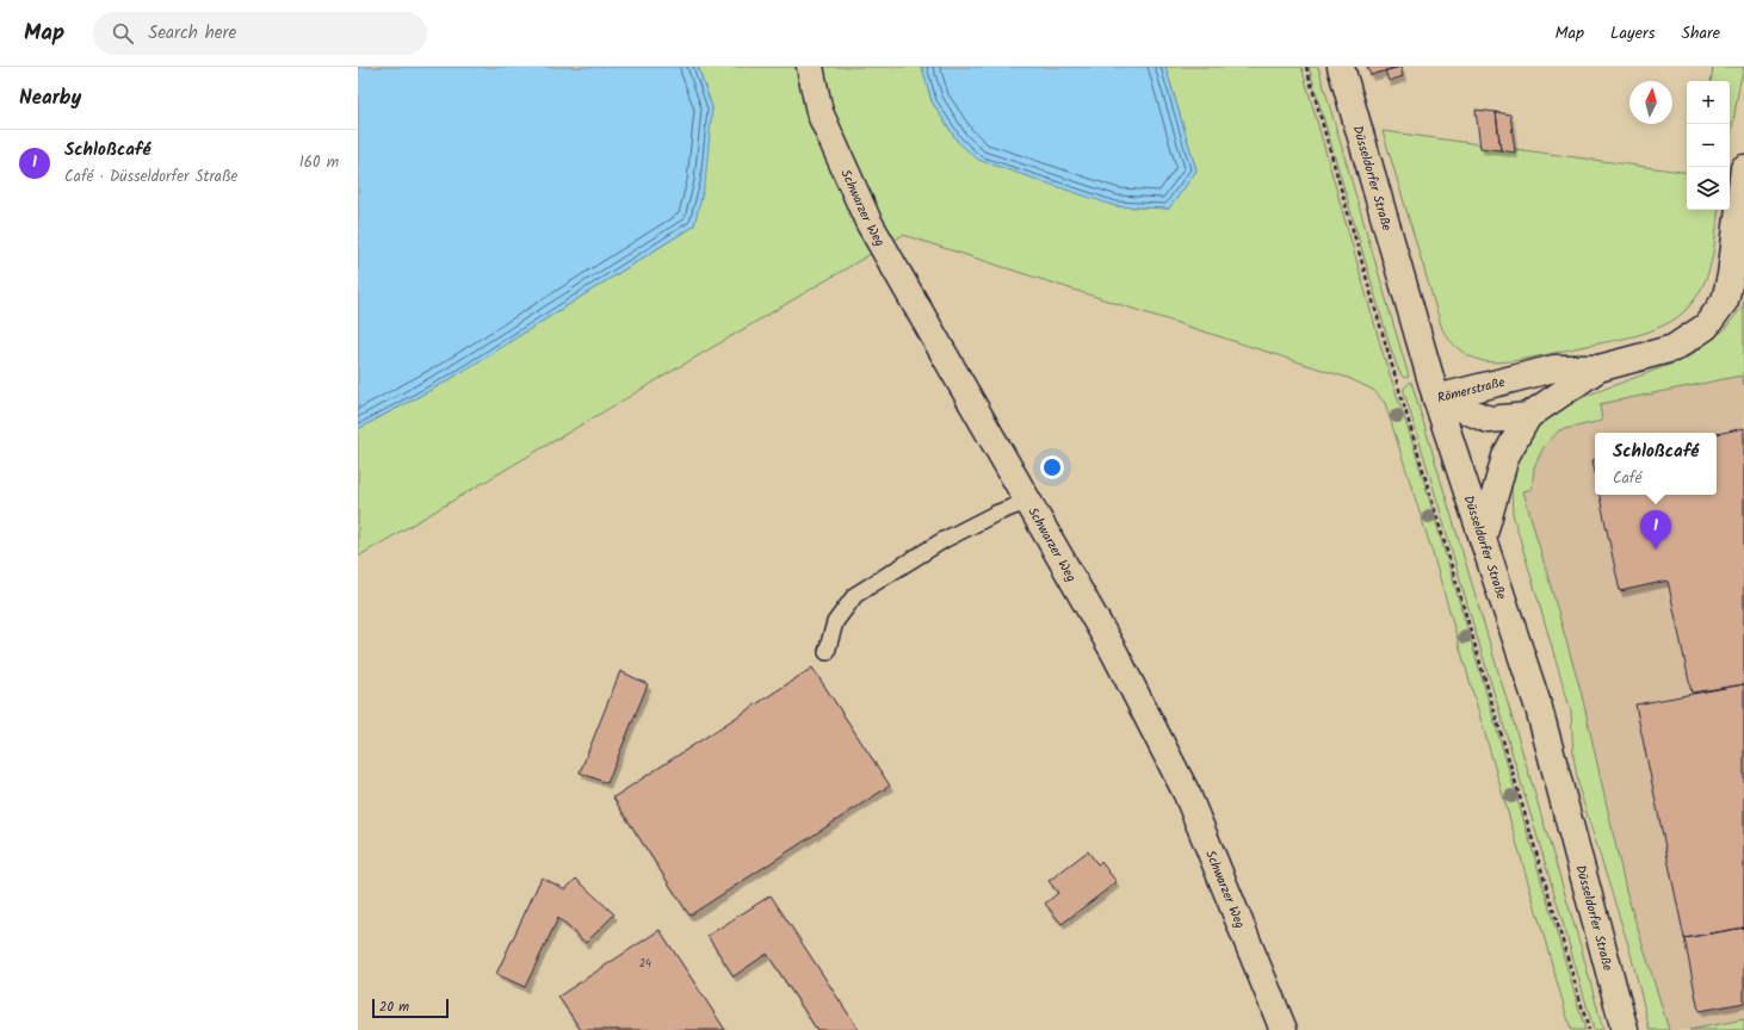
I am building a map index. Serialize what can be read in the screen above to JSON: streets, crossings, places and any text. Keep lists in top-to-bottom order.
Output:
{
  "streets": {
    "street": ["Düsseldorfer Straße", "Schwarzer Weg", "Römerstraße"]
  },
  "crossings": [
    ["Düsseldorfer Straße", "Römerstraße"]
  ],
  "house_numbers": ["24"],
  "scale_bar": "20 m",
  "north": "top",
  "page": {
    "header": "Map",
    "search": "Search here",
    "nav": ["Map", "Layers", "Share"],
    "heading": "Nearby",
    "map_buttons": ["+", "−"],
    "list": [
      {
        "mark": "1",
        "name": "Schloßcafé",
        "note": "Café · Düsseldorfer Straße",
        "value": "160 m"
      }
    ],
    "popup": ["Schloßcafé", "Café"],
    "pins": "1",
    "scale": "20 m"
  }
}
